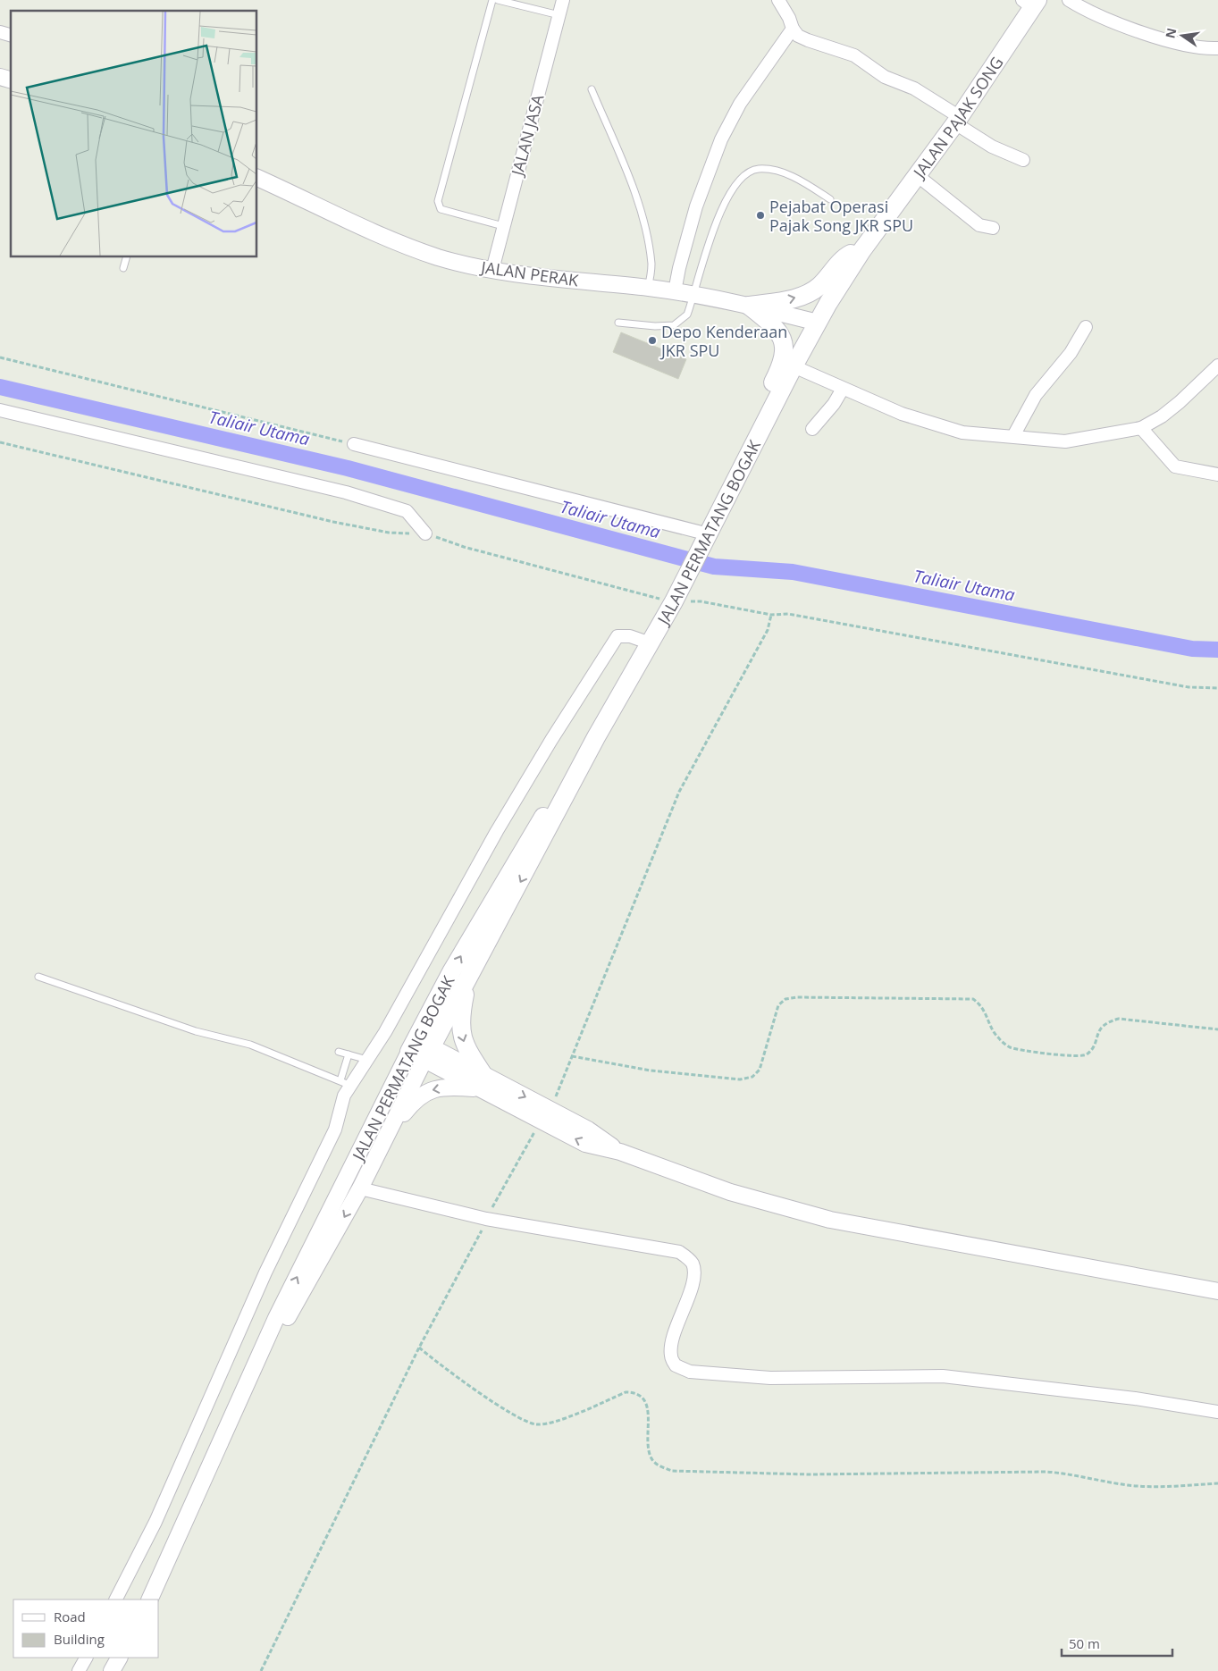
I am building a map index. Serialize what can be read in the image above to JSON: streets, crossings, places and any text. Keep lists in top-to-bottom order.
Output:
{
  "streets": {
    "main road": ["JALAN PAJAK SONG", "JALAN PERMATANG BOGAK"],
    "street": ["JALAN JASA", "JALAN PERAK"]
  },
  "crossings": [
    ["JALAN PAJAK SONG", "JALAN PERAK"],
    ["JALAN PAJAK SONG", "JALAN PERMATANG BOGAK"],
    ["JALAN JASA", "JALAN PERAK"],
    ["JALAN PERAK", "JALAN PERMATANG BOGAK"]
  ],
  "water": ["Taliair Utama"],
  "places": ["Pejabat Operasi Pajak Song JKR SPU", "Depo Kenderaan JKR SPU"],
  "legend": ["Road", "Building"],
  "scale_bar": "50 m",
  "north": "left"
}
